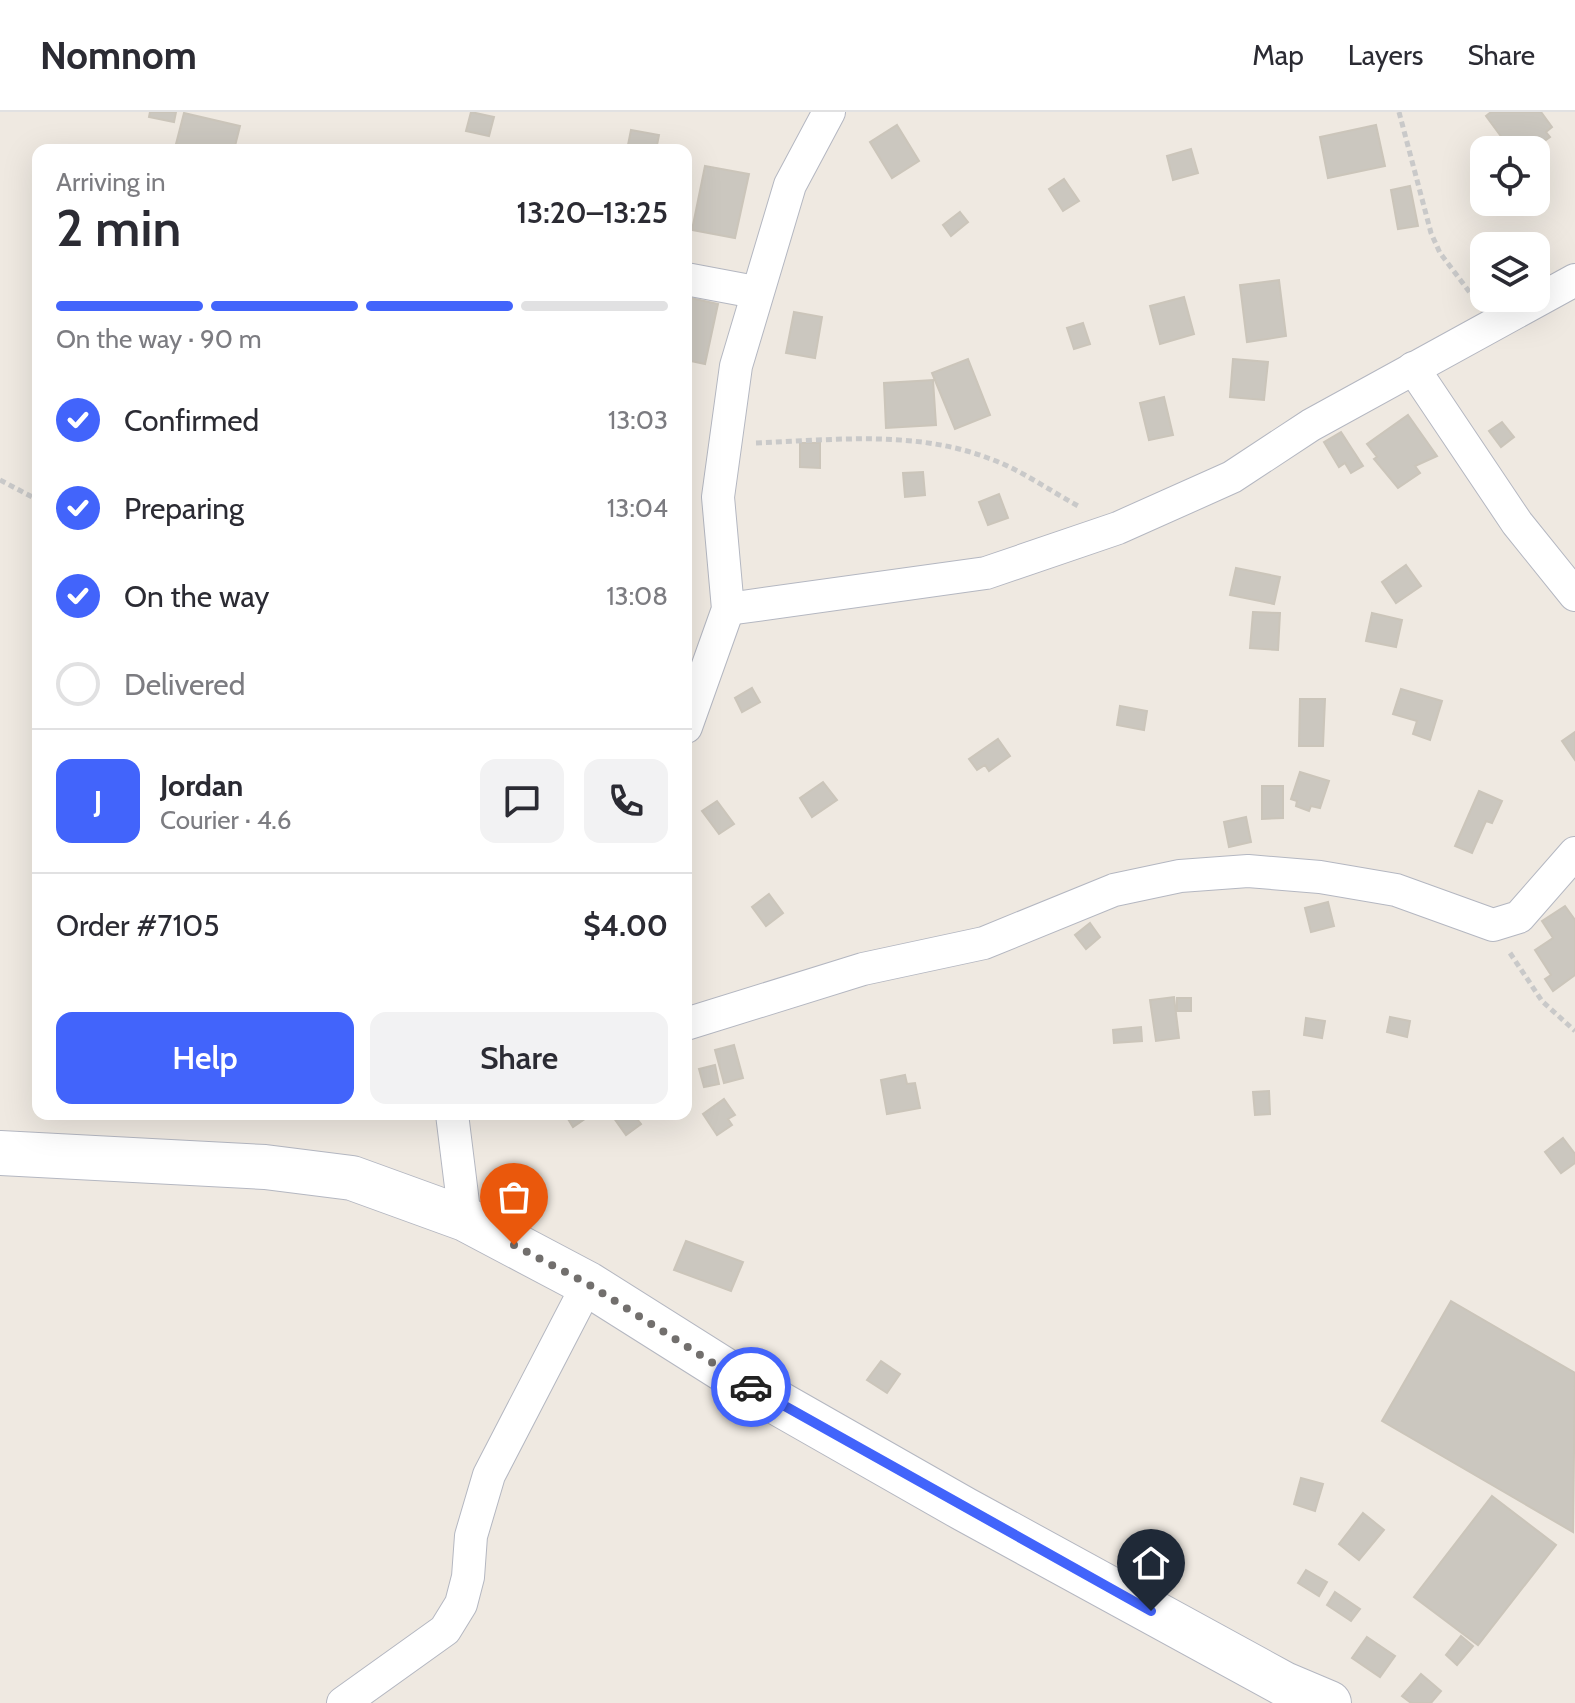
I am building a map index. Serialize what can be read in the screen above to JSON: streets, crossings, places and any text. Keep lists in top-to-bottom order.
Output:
{
  "page": {
    "header": "Nomnom",
    "nav": ["Map", "Layers", "Share"],
    "heading": ["2 min", "Arriving in", "13:20–13:25"],
    "panel": [
      "Jordan",
      "Courier · 4.6",
      "Order #7105",
      "$4.00"
    ],
    "bar": "On the way · 90 m",
    "list": [
      ["Confirmed", "13:03"],
      ["Preparing", "13:04"],
      ["On the way", "13:08"],
      "Delivered"
    ],
    "round": "J",
    "buttons": ["Help", "Share"]
  }
}
